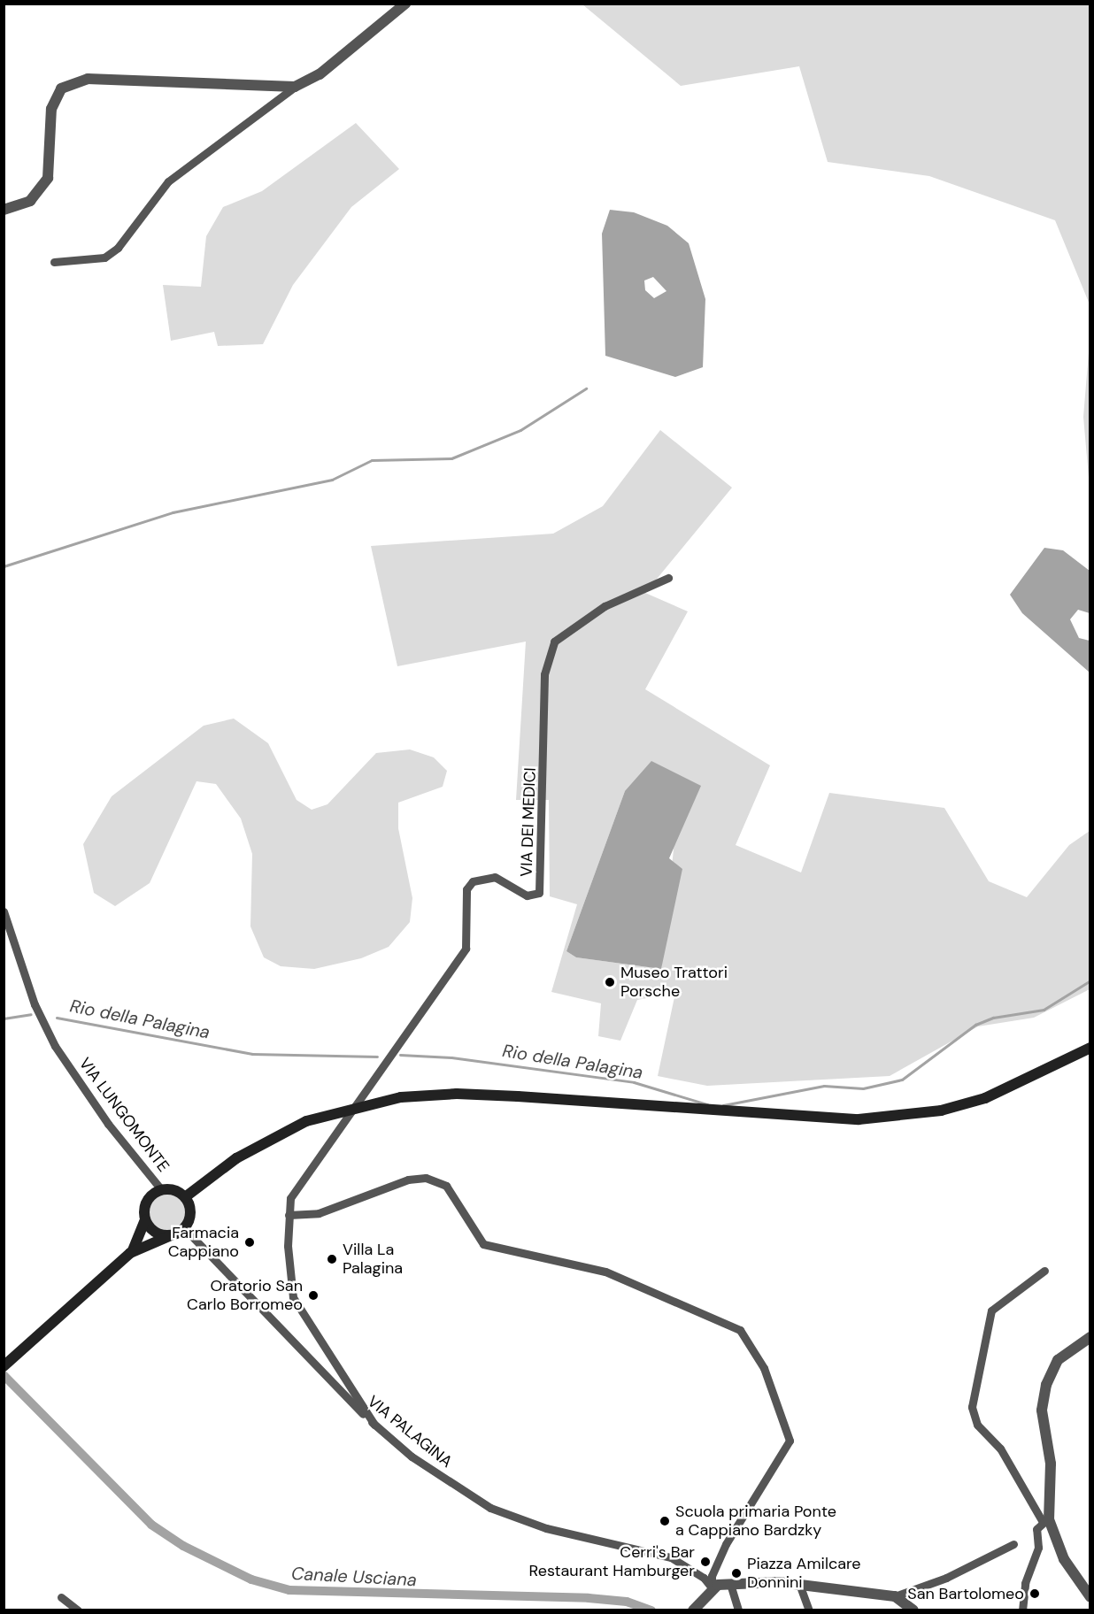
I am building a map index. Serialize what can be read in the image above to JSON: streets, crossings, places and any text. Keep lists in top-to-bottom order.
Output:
{
  "streets": {
    "street": ["VIA DEI MEDICI", "VIA LUNGOMONTE", "VIA PALAGINA"]
  },
  "crossings": [
    ["VIA DEI MEDICI", "VIA PALAGINA"],
    ["VIA LUNGOMONTE", "VIA PALAGINA"]
  ],
  "water": ["Rio della Palagina", "Canale Usciana"],
  "places": [
    "Museo Trattori Porsche",
    "Farmacia Cappiano",
    "Villa La Palagina",
    "Oratorio San Carlo Borromeo",
    "Scuola primaria Ponte a Cappiano Bardzky",
    "Cerri's Bar Restaurant Hamburger",
    "Piazza Amilcare Donnini",
    "San Bartolomeo"
  ]
}
